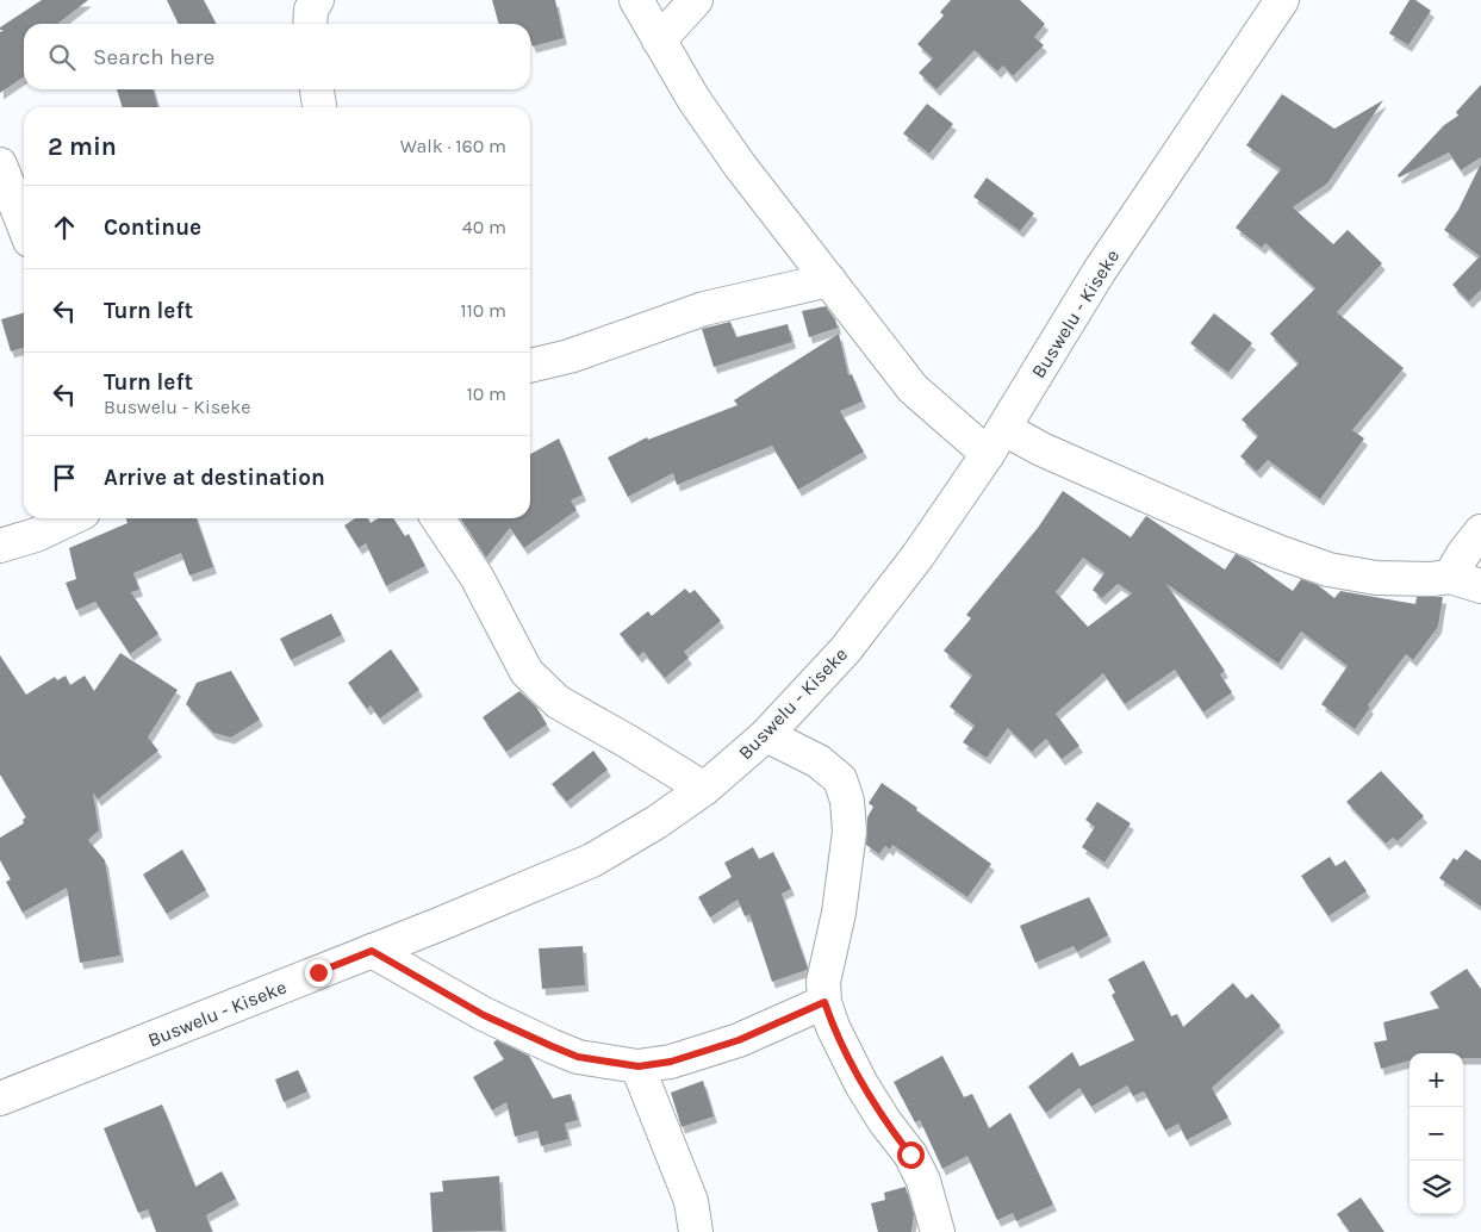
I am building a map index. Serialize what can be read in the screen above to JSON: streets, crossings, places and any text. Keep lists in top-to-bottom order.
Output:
{
  "streets": {
    "street": ["Buswelu - Kiseke"]
  },
  "page": {
    "search": "Search here",
    "heading": ["2 min", "Walk · 160 m"],
    "list": [
      ["Continue", "40 m"],
      ["Turn left", "110 m"],
      ["Turn left", "Buswelu - Kiseke", "10 m"],
      "Arrive at destination"
    ],
    "map_buttons": ["+", "−"]
  }
}
